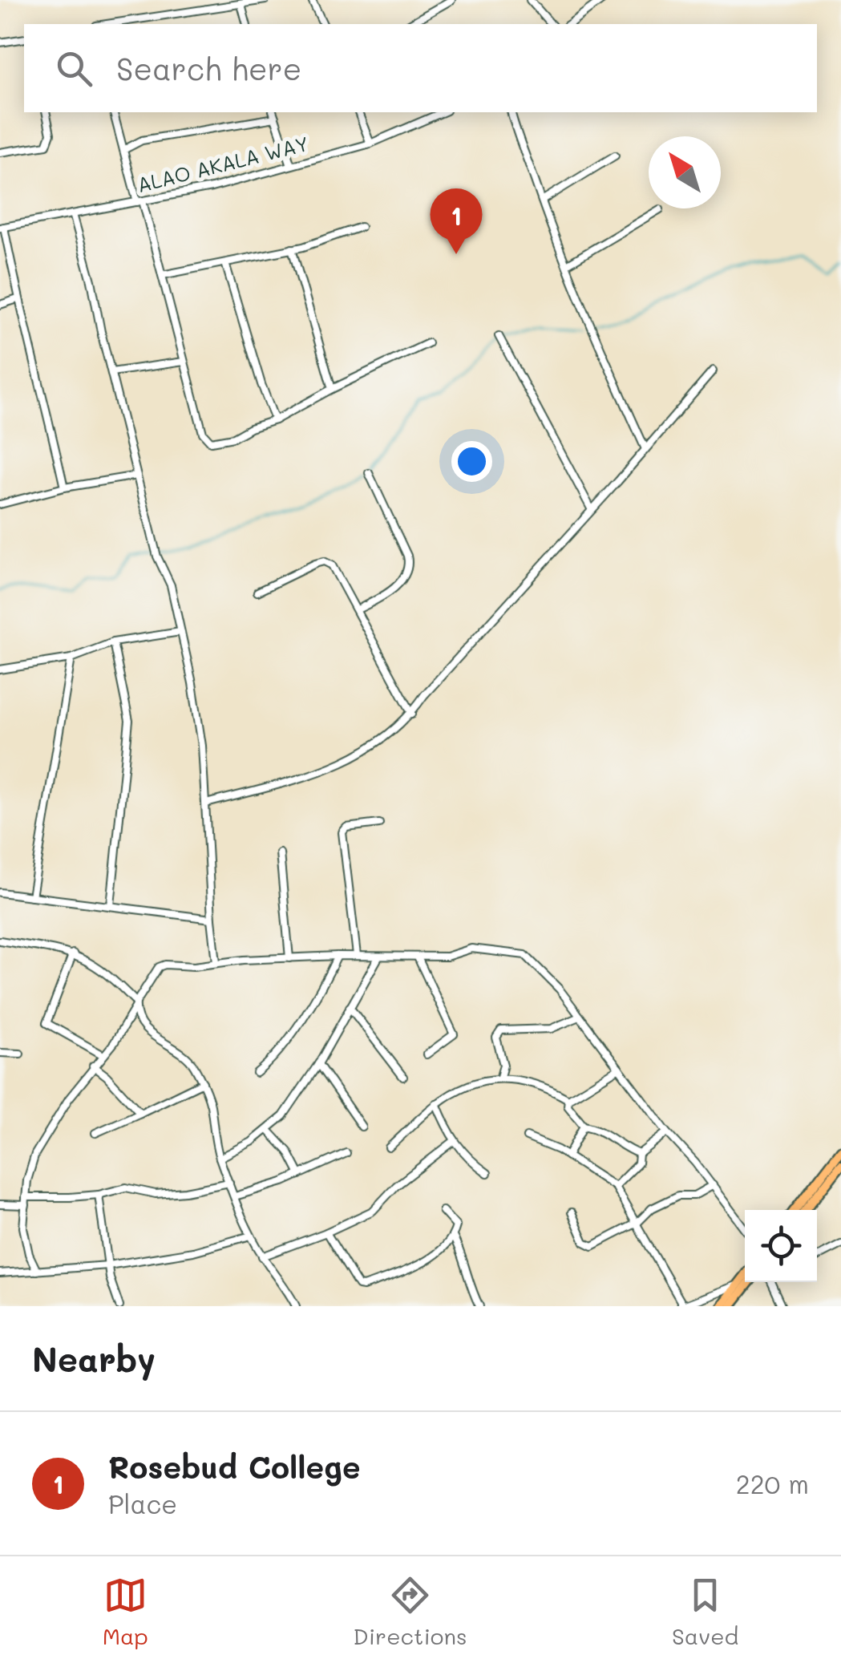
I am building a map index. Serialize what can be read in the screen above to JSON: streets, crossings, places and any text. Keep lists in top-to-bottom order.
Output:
{
  "streets": {
    "street": ["ALAO AKALA WAY"]
  },
  "north": "top left",
  "page": {
    "search": "Search here",
    "pins": "1",
    "heading": "Nearby",
    "list": [
      {
        "mark": "1",
        "name": "Rosebud College",
        "note": "Place",
        "value": "220 m"
      }
    ],
    "nav": ["Map", "Directions", "Saved"]
  }
}
